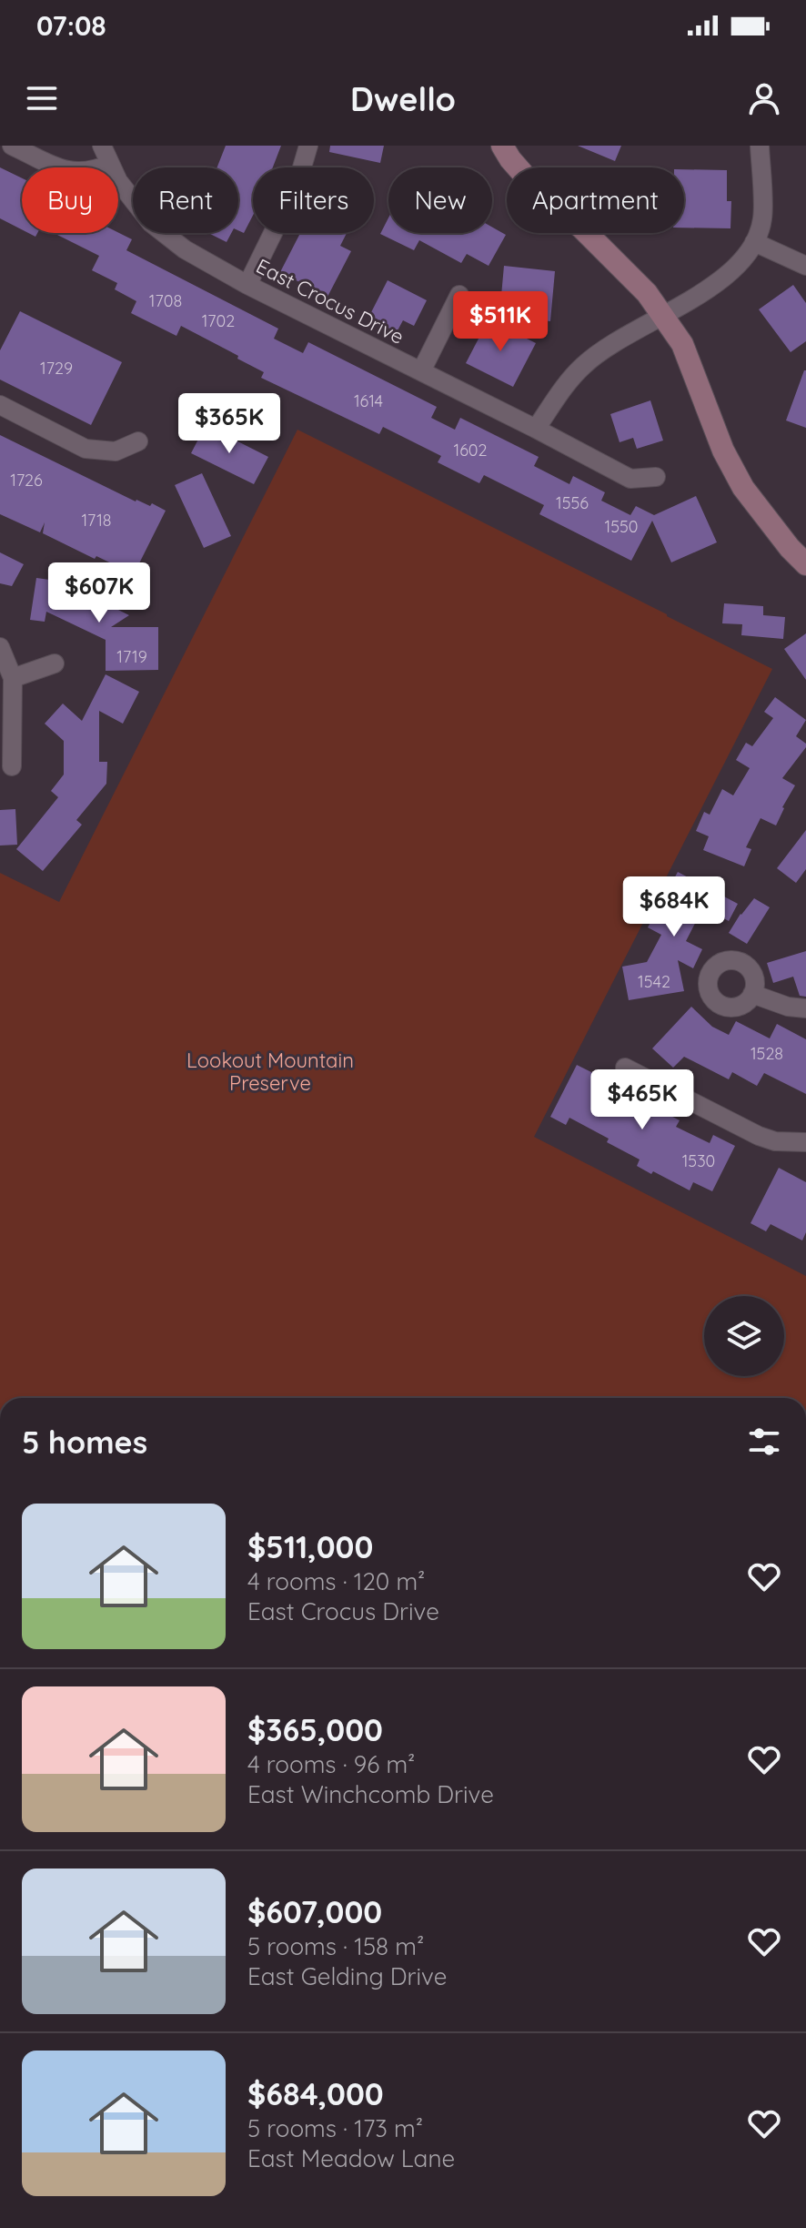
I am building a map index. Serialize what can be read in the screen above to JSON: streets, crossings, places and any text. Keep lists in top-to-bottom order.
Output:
{
  "streets": {
    "street": ["East Crocus Drive"]
  },
  "parks": ["Lookout Mountain Preserve"],
  "house_numbers": [
    "1708",
    "1702",
    "1729",
    "1614",
    "1602",
    "1726",
    "1556",
    "1718",
    "1550",
    "1719",
    "1542",
    "1528",
    "1530"
  ],
  "page": {
    "status": "07:08",
    "header": "Dwello",
    "chip": [
      "Buy",
      "Rent",
      "Filters",
      "New",
      "Apartment"
    ],
    "price": [
      "$511K",
      "$365K",
      "$607K",
      "$684K",
      "$465K"
    ],
    "heading": "5 homes",
    "list": [
      {
        "name": "$511,000",
        "note": "4 rooms · 120 m² · East Crocus Drive"
      },
      {
        "name": "$365,000",
        "note": "4 rooms · 96 m² · East Winchcomb Drive"
      },
      {
        "name": "$607,000",
        "note": "5 rooms · 158 m² · East Gelding Drive"
      },
      {
        "name": "$684,000",
        "note": "5 rooms · 173 m² · East Meadow Lane"
      }
    ]
  }
}
